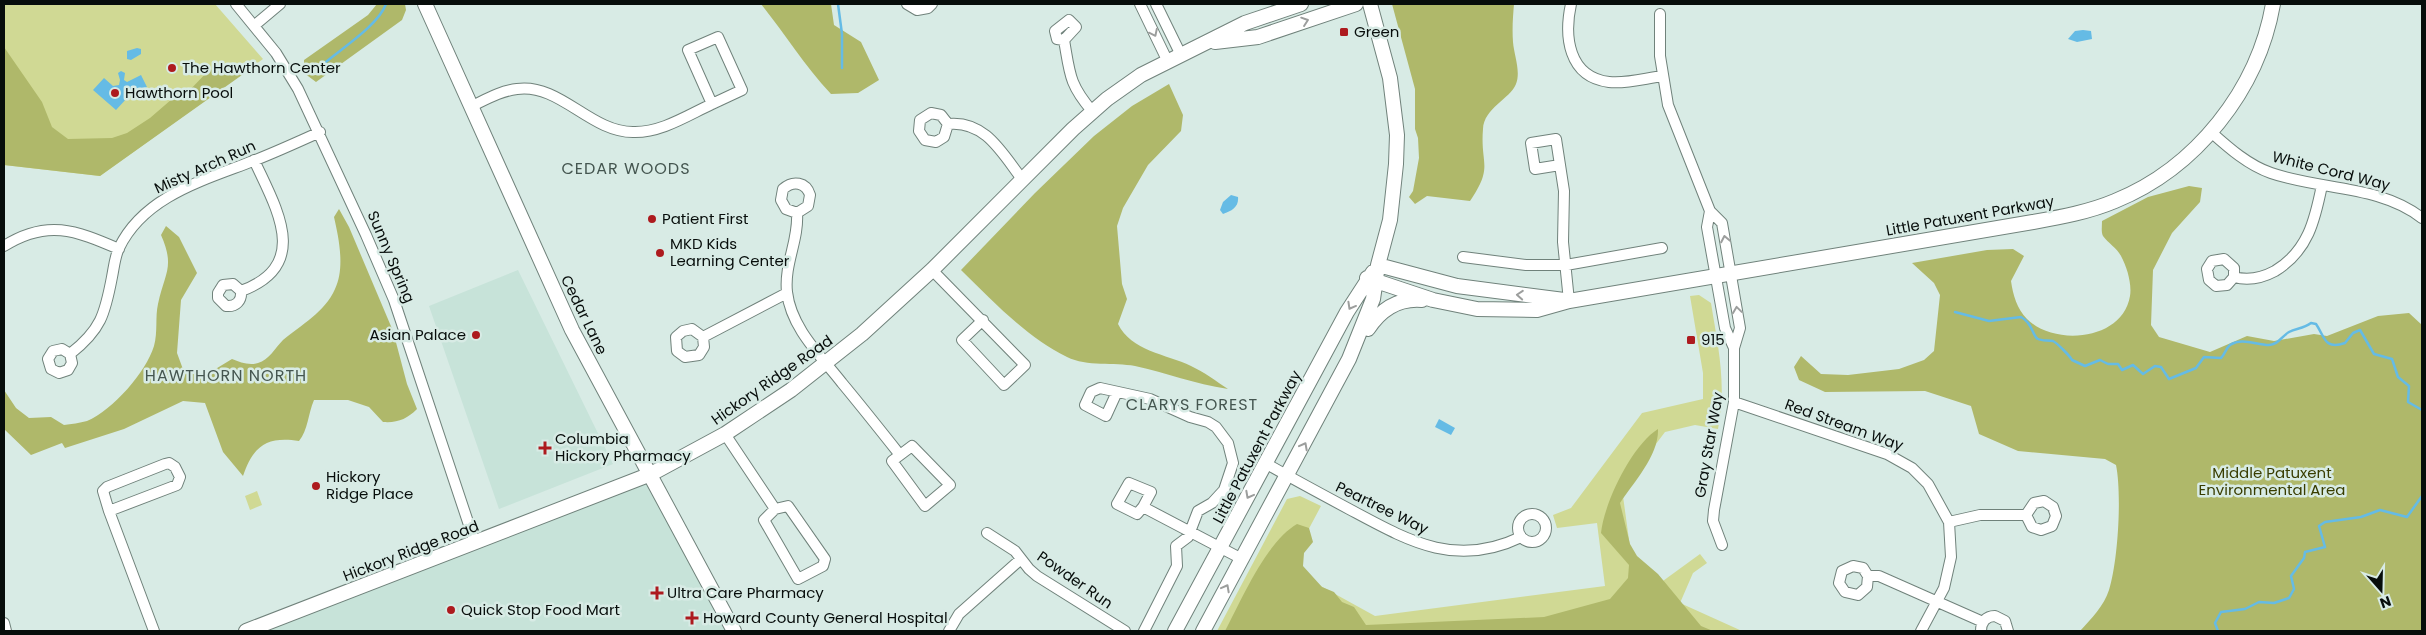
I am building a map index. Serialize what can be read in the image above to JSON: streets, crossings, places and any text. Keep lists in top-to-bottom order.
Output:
{
  "streets": {
    "street": [
      "Misty Arch Run",
      "White Cord Way",
      "Little Patuxent Parkway",
      "Sunny Spring",
      "Cedar Lane",
      "Hickory Ridge Road",
      "Red Stream Way",
      "Gray Star Way",
      "Peartree Way",
      "Powder Run"
    ]
  },
  "crossings": [
    ["Misty Arch Run", "Sunny Spring"],
    ["White Cord Way", "Little Patuxent Parkway"],
    ["Little Patuxent Parkway", "Gray Star Way"],
    ["Little Patuxent Parkway", "Peartree Way"],
    ["Sunny Spring", "Hickory Ridge Road"],
    ["Cedar Lane", "Hickory Ridge Road"],
    ["Red Stream Way", "Gray Star Way"]
  ],
  "districts": ["CEDAR WOODS", "HAWTHORN NORTH", "CLARYS FOREST"],
  "parks": ["Middle Patuxent Environmental Area"],
  "places": {
    "transit": ["Green", "915"],
    "other": [
      "The Hawthorn Center",
      "Hawthorn Pool",
      "Patient First",
      "MKD Kids Learning Center",
      "Asian Palace",
      "Hickory Ridge Place",
      "Quick Stop Food Mart"
    ],
    "health": ["Columbia Hickory Pharmacy", "Ultra Care Pharmacy", "Howard County General Hospital"]
  },
  "north": "bottom"
}
